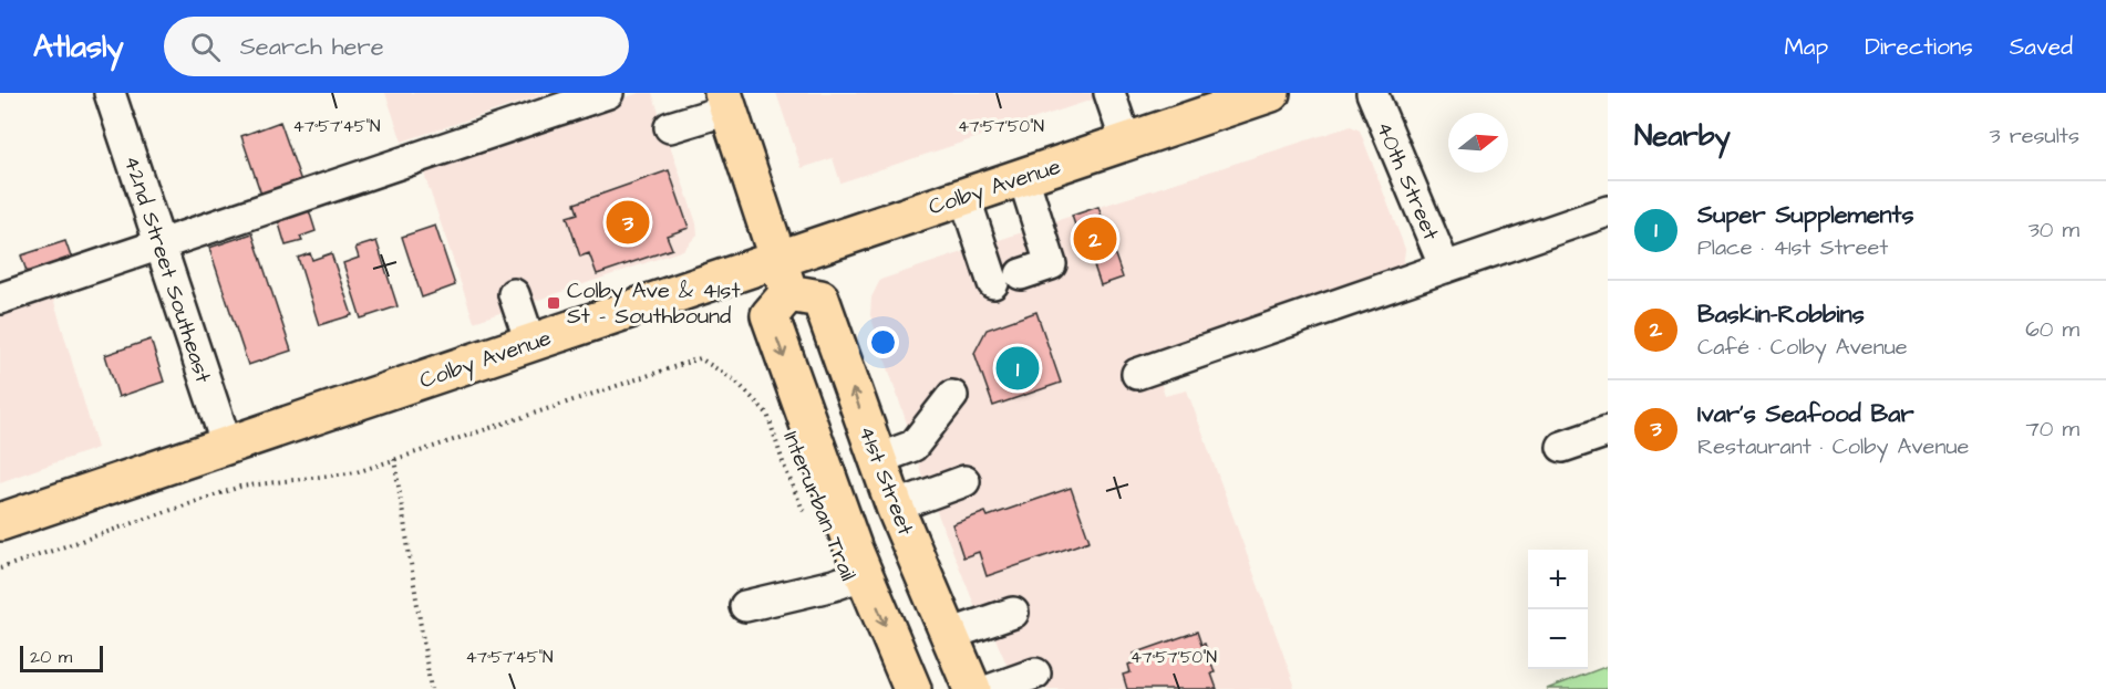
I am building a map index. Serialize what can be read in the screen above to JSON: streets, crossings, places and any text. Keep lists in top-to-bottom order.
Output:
{
  "streets": {
    "main road": ["Colby Avenue", "41st Street"],
    "street": ["40th Street", "42nd Street Southeast"],
    "path": ["Interurban Trail"]
  },
  "crossings": [
    ["Colby Avenue", "42nd Street Southeast"],
    ["Colby Avenue", "41st Street"]
  ],
  "places": {
    "transit": ["Colby Ave & 41st St - Southbound"]
  },
  "scale_bar": "20 m",
  "north": "right",
  "page": {
    "header": "Atlasly",
    "search": "Search here",
    "nav": ["Map", "Directions", "Saved"],
    "heading": ["Nearby", "3 results"],
    "list": [
      {
        "mark": "1",
        "name": "Super Supplements",
        "note": "Place · 41st Street",
        "value": "30 m"
      },
      {
        "mark": "2",
        "name": "Baskin-Robbins",
        "note": "Café · Colby Avenue",
        "value": "60 m"
      },
      {
        "mark": "3",
        "name": "Ivar's Seafood Bar",
        "note": "Restaurant · Colby Avenue",
        "value": "70 m"
      }
    ],
    "pins": ["3", "2", "1"],
    "map_buttons": ["+", "−"],
    "scale": "20 m"
  },
  "coordinates": ["47°57'45\"N", "47°57'50\"N"]
}
